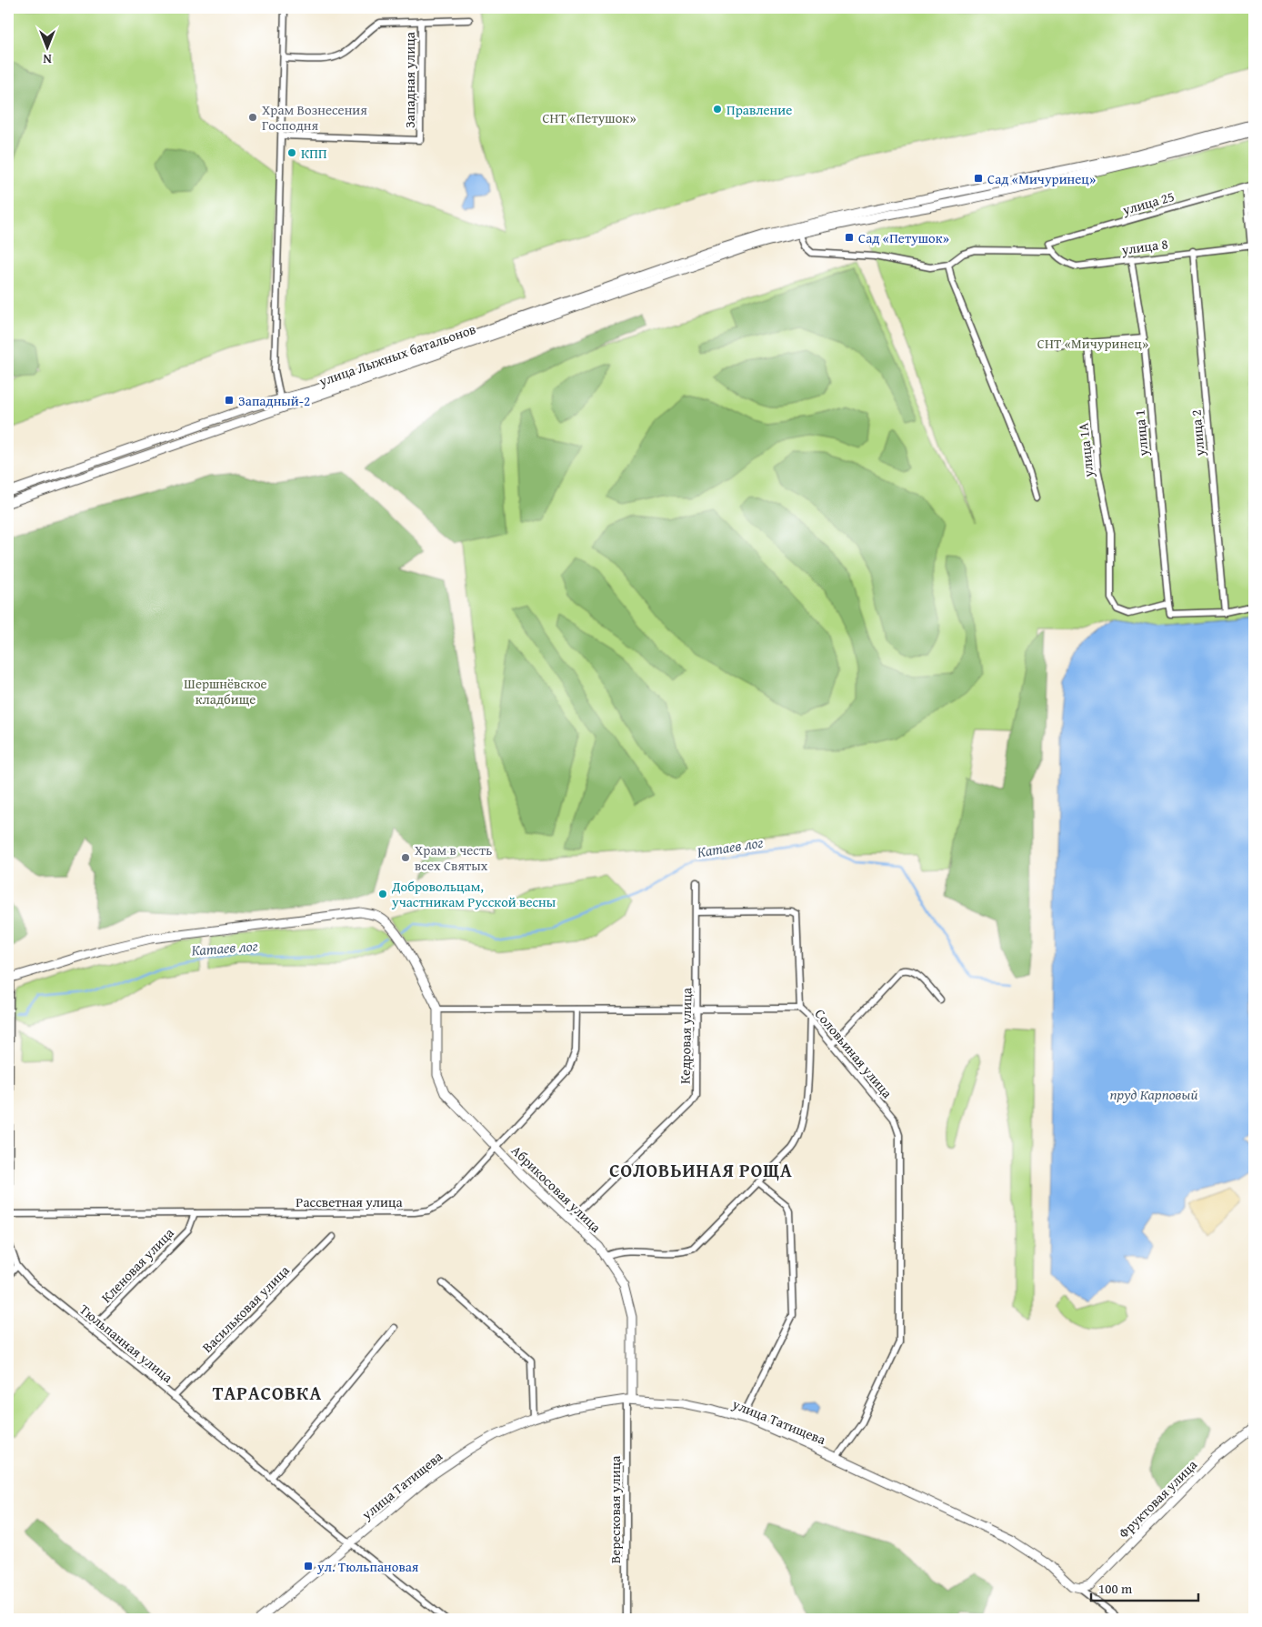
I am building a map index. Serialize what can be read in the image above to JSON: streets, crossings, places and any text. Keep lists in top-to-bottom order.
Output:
{
  "streets": {
    "street": [
      "Западная улица",
      "улица 25",
      "улица 8",
      "улица Лыжных батальонов",
      "улица 1",
      "улица 2",
      "улица 1А",
      "Кедровая улица",
      "Соловьиная улица",
      "Абрикосовая улица",
      "Рассветная улица",
      "Кленовая улица",
      "Васильковая улица",
      "Тюльпанная улица",
      "улица Татищева",
      "Фруктовая улица",
      "Вересковая улица"
    ]
  },
  "crossings": [
    ["улица 25", "улица 8"],
    ["улица 8", "улица 1"],
    ["улица 8", "улица 2"],
    ["улица 1", "улица 1А"],
    ["Кедровая улица", "Соловьиная улица"],
    ["Кедровая улица", "Абрикосовая улица"],
    ["Соловьиная улица", "Абрикосовая улица"],
    ["Соловьиная улица", "Рассветная улица"],
    ["Соловьиная улица", "улица Татищева"],
    ["Абрикосовая улица", "Рассветная улица"],
    ["Абрикосовая улица", "улица Татищева"],
    ["Абрикосовая улица", "Вересковая улица"],
    ["Рассветная улица", "Кленовая улица"],
    ["Рассветная улица", "Тюльпанная улица"],
    ["Кленовая улица", "Тюльпанная улица"],
    ["Васильковая улица", "Тюльпанная улица"],
    ["Тюльпанная улица", "улица Татищева"],
    ["улица Татищева", "Фруктовая улица"],
    ["улица Татищева", "Вересковая улица"]
  ],
  "districts": ["СОЛОВЬИНАЯ РОЩА", "ТАРАСОВКА"],
  "water": ["Катаев лог", "пруд Карповый"],
  "parks": ["СНТ «Петушок»", "СНТ «Мичуринец»", "Шершнёвское кладбище"],
  "places": {
    "other": [
      "Правление",
      "Храм Вознесения Господня",
      "КПП",
      "Храм в честь всех Святых",
      "Добровольцам, участникам Русской весны"
    ],
    "transit": [
      "Сад «Мичуринец»",
      "Сад «Петушок»",
      "Западный-2",
      "ул. Тюльпановая"
    ]
  },
  "scale_bar": "100 m",
  "north": "bottom"
}
